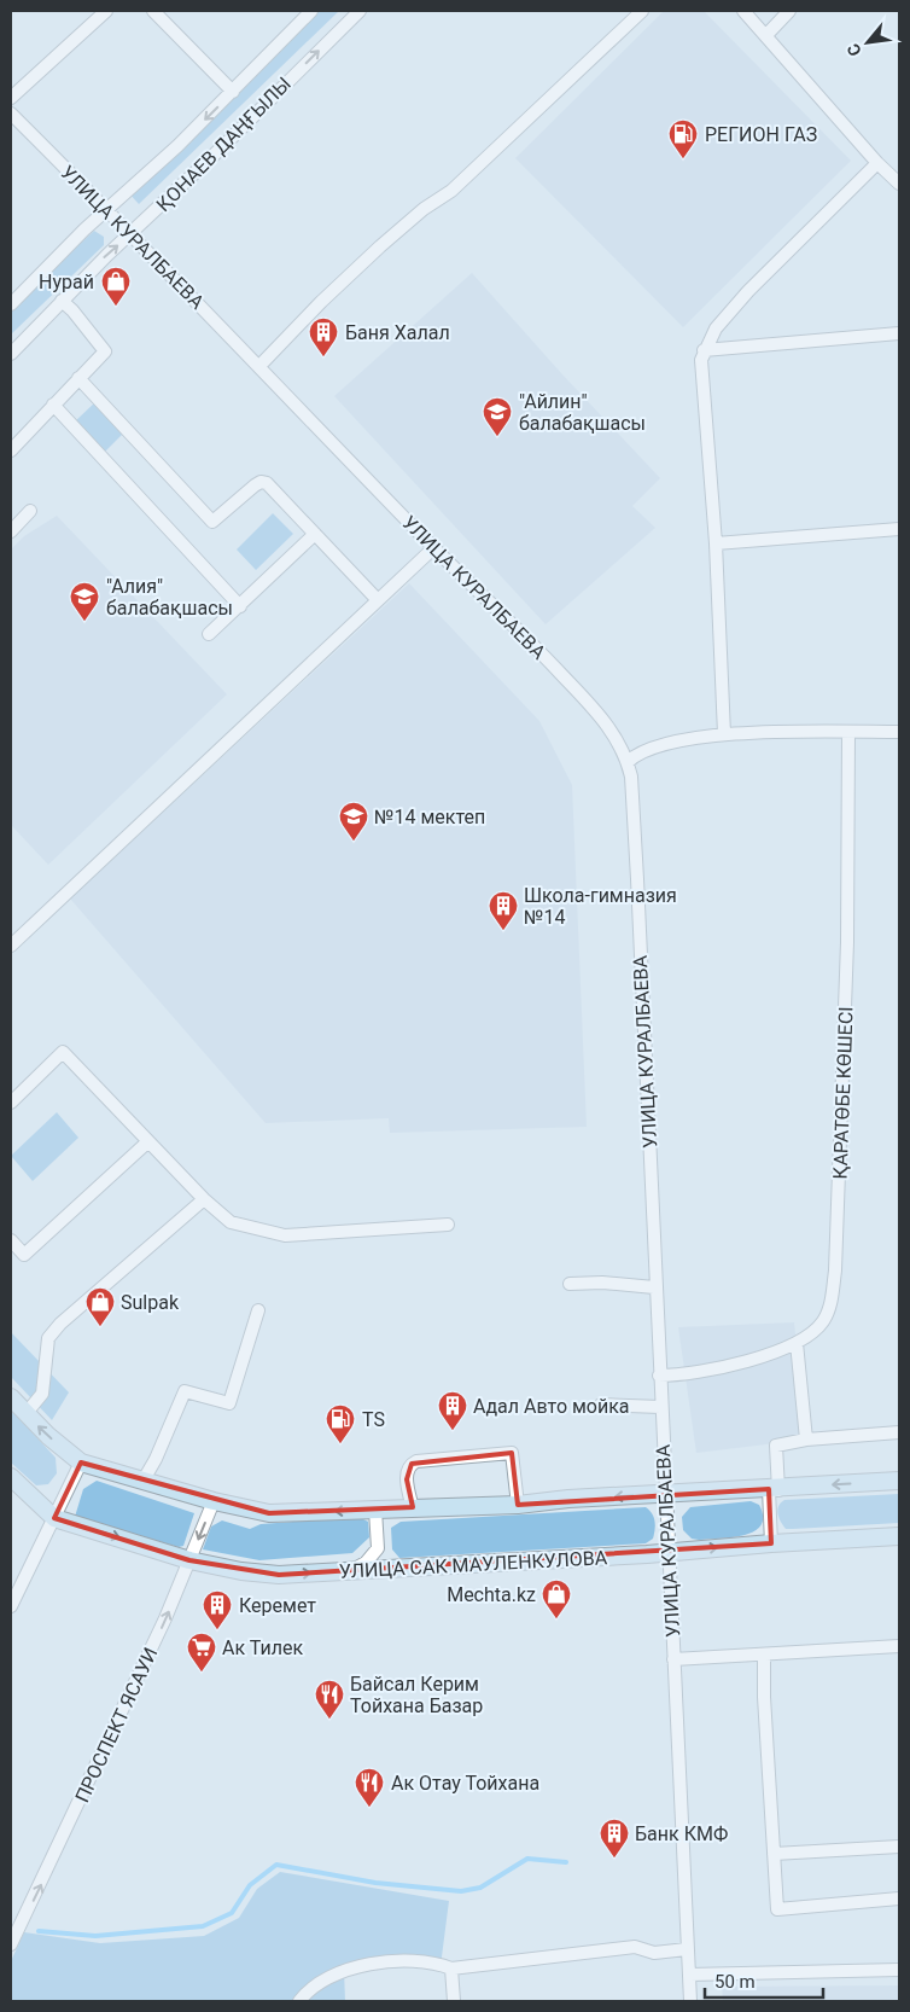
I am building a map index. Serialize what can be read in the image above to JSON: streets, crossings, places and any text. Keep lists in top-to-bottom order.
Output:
{
  "streets": {
    "main road": ["УЛИЦА САК МАУЛЕНКУЛОВА"],
    "street": [
      "ҚОНАЕВ ДАҢҒЫЛЫ",
      "УЛИЦА КУРАЛБАЕВА",
      "ҚАРАТӨБЕ КӨШЕСІ",
      "ПРОСПЕКТ ЯСАУИ"
    ]
  },
  "crossings": [
    ["ҚОНАЕВ ДАҢҒЫЛЫ", "УЛИЦА КУРАЛБАЕВА"],
    ["УЛИЦА КУРАЛБАЕВА", "ҚАРАТӨБЕ КӨШЕСІ"],
    ["УЛИЦА КУРАЛБАЕВА", "УЛИЦА САК МАУЛЕНКУЛОВА"],
    ["УЛИЦА САК МАУЛЕНКУЛОВА", "ПРОСПЕКТ ЯСАУИ"]
  ],
  "places": {
    "fuel station": ["РЕГИОН ГАЗ", "TS"],
    "shop": ["Нурай", "Sulpak", "Mechta.kz"],
    "building": [
      "Баня Халал",
      "Школа-гимназия №14",
      "Адал Авто мойка",
      "Керемет",
      "Банк КМФ"
    ],
    "school or university": ["\"Айлин\" балабақшасы", "\"Алия\" балабақшасы", "№14 мектеп"],
    "supermarket": ["Ак Тилек"],
    "restaurant": ["Байсал Керим Тойхана Базар", "Ак Отау Тойхана"]
  },
  "scale_bar": "50 m",
  "north": "bottom left"
}
